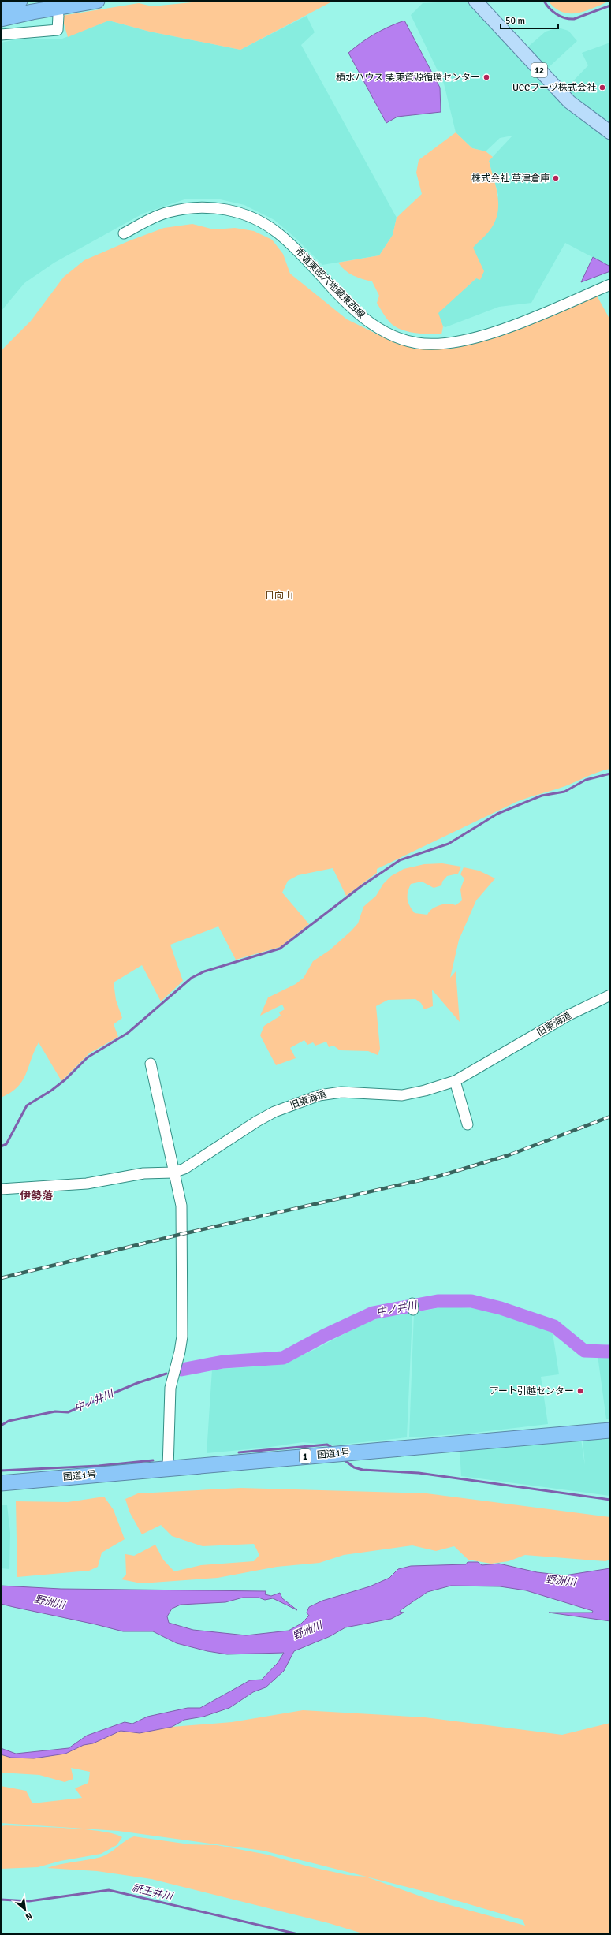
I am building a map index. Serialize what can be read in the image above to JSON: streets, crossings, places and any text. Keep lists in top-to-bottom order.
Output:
{
  "streets": {
    "highway": ["国道1号", "1"],
    "main road": ["12"],
    "street": ["市道東部六地蔵東西線", "旧東海道"]
  },
  "districts": ["伊勢落"],
  "water": ["中ノ井川", "野洲川", "祇王井川"],
  "parks": ["日向山"],
  "places": [
    "積水ハウス 栗東資源循環センター",
    "UCCフーヅ株式会社",
    "株式会社 草津倉庫",
    "アート引越センター"
  ],
  "scale_bar": "50 m",
  "north": "bottom right"
}
